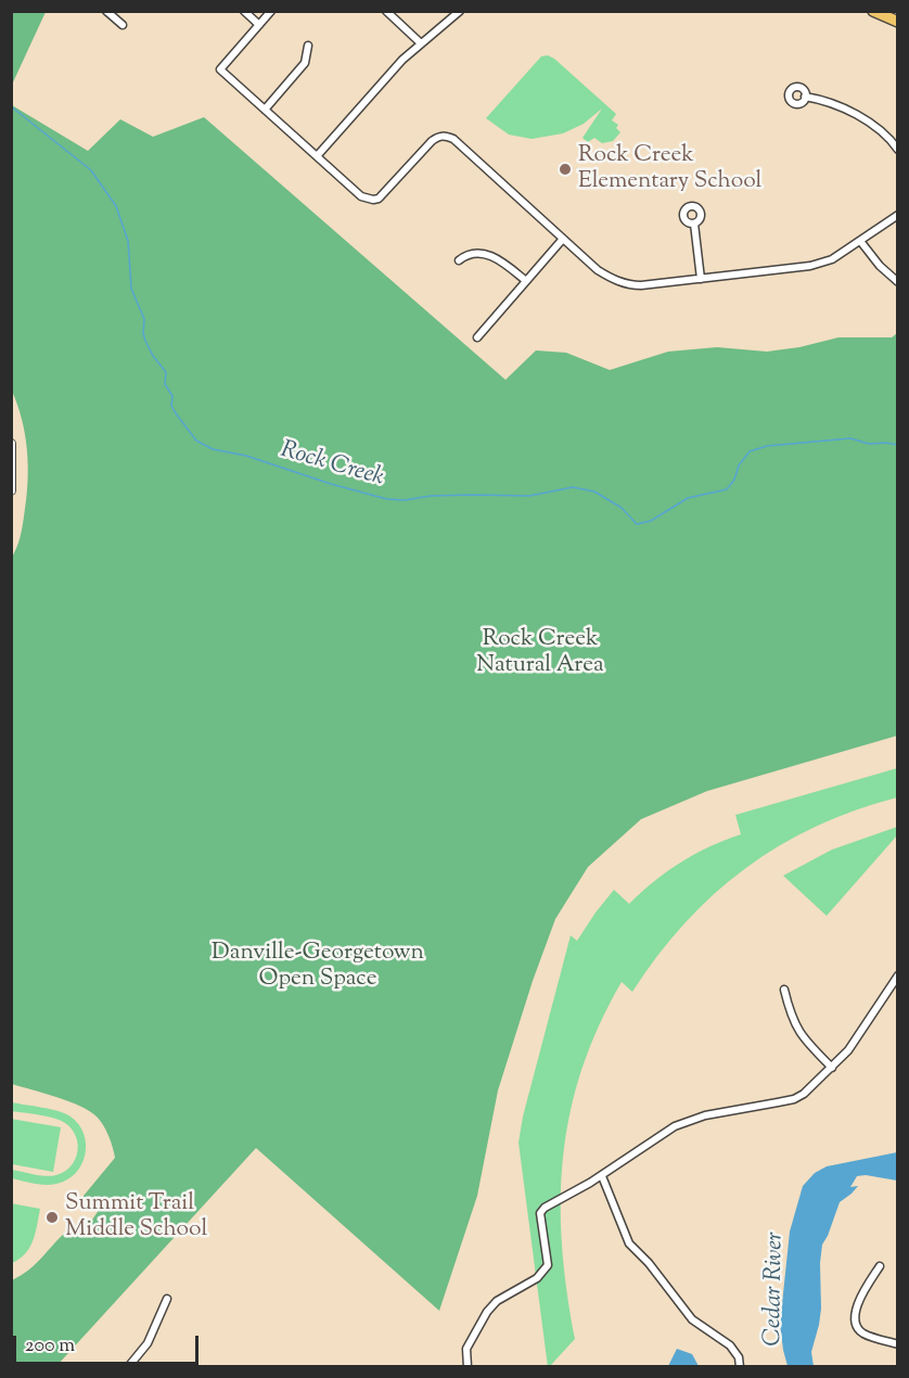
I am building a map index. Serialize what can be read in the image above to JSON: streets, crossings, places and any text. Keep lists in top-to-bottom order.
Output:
{
  "water": ["Rock Creek", "Cedar River"],
  "parks": ["Rock Creek Natural Area", "Danville-Georgetown Open Space"],
  "places": ["Rock Creek Elementary School", "Summit Trail Middle School"],
  "scale_bar": "200 m"
}
